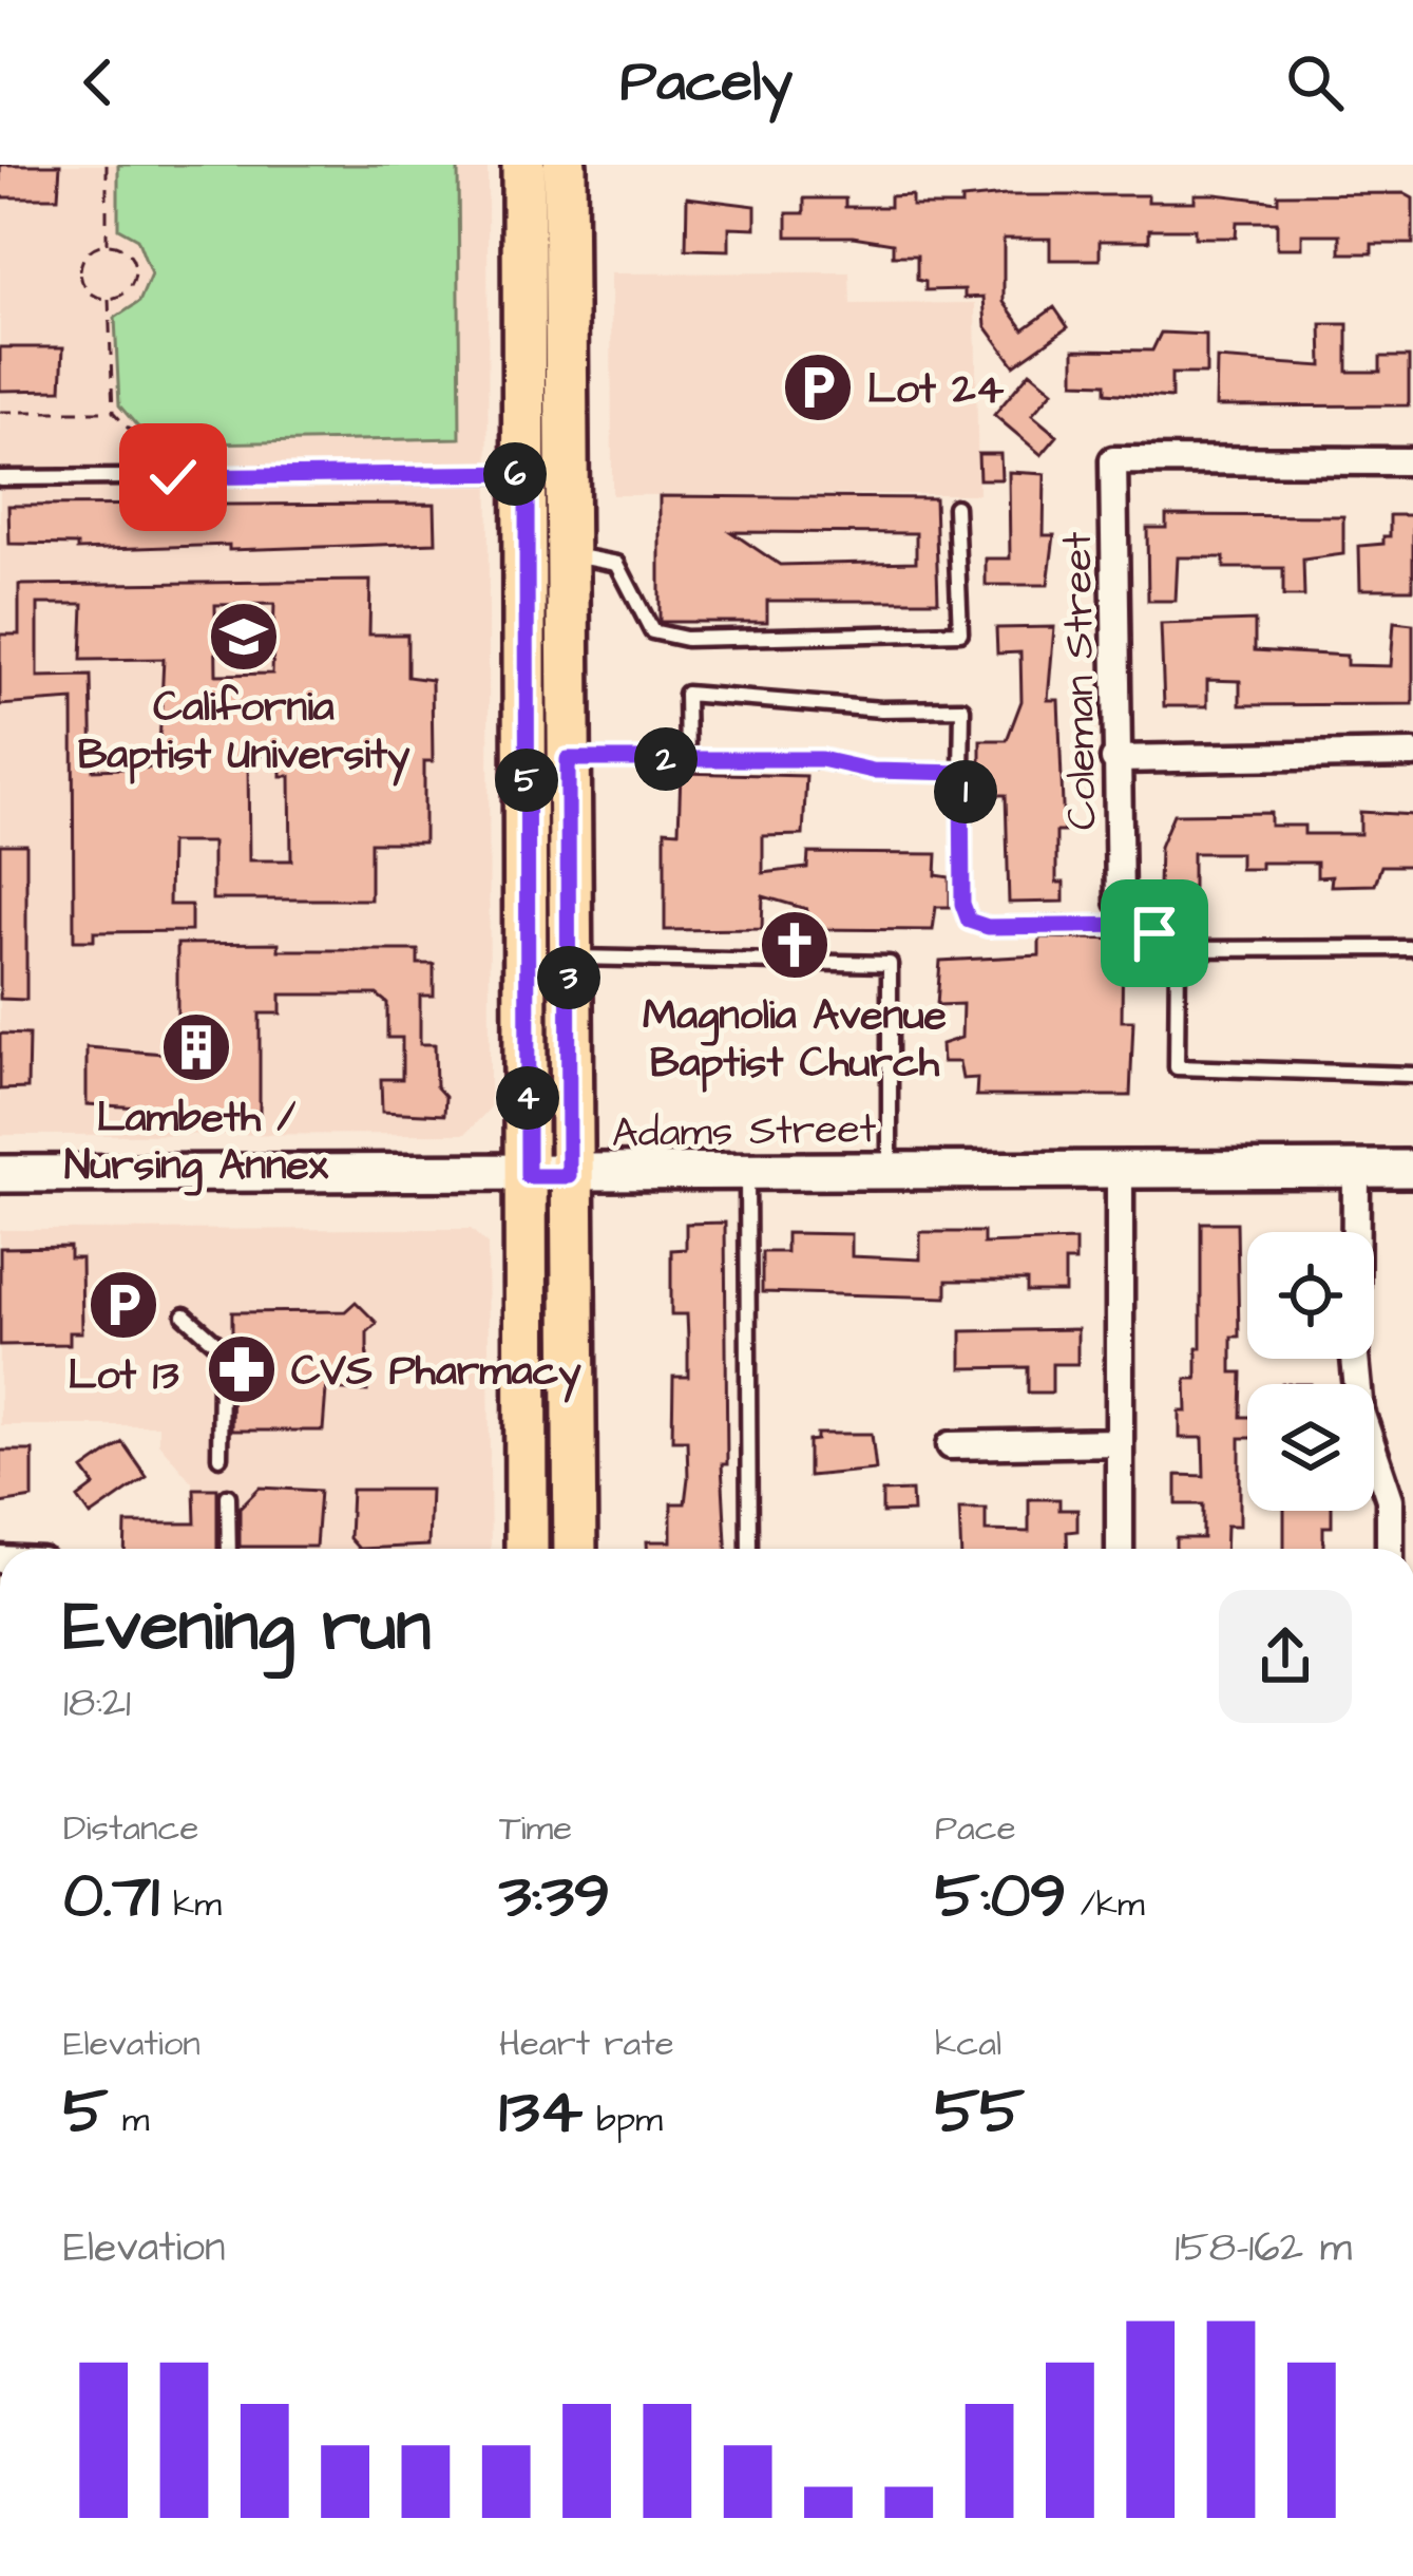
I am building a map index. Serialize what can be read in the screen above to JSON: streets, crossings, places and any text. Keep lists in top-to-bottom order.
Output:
{
  "streets": {
    "main road": ["Adams Street"],
    "street": ["Coleman Street"]
  },
  "places": {
    "parking": ["Lot 24", "Lot 13"],
    "school or university": ["California Baptist University"],
    "church": ["Magnolia Avenue Baptist Church"],
    "building": ["Lambeth / Nursing Annex"],
    "pharmacy": ["CVS Pharmacy"]
  },
  "page": {
    "header": "Pacely",
    "pins": [
      "6",
      "2",
      "5",
      "1",
      "3",
      "4"
    ],
    "heading": ["Evening run", "18:21"],
    "stats": [
      ["Distance", "0.71 km"],
      ["Time", "3:39"],
      ["Pace", "5:09 /km"],
      ["Elevation", "5 m"],
      ["Heart rate", "134 bpm"],
      ["kcal", "55"]
    ],
    "chart": ["Elevation", "158–162 m"]
  }
}
